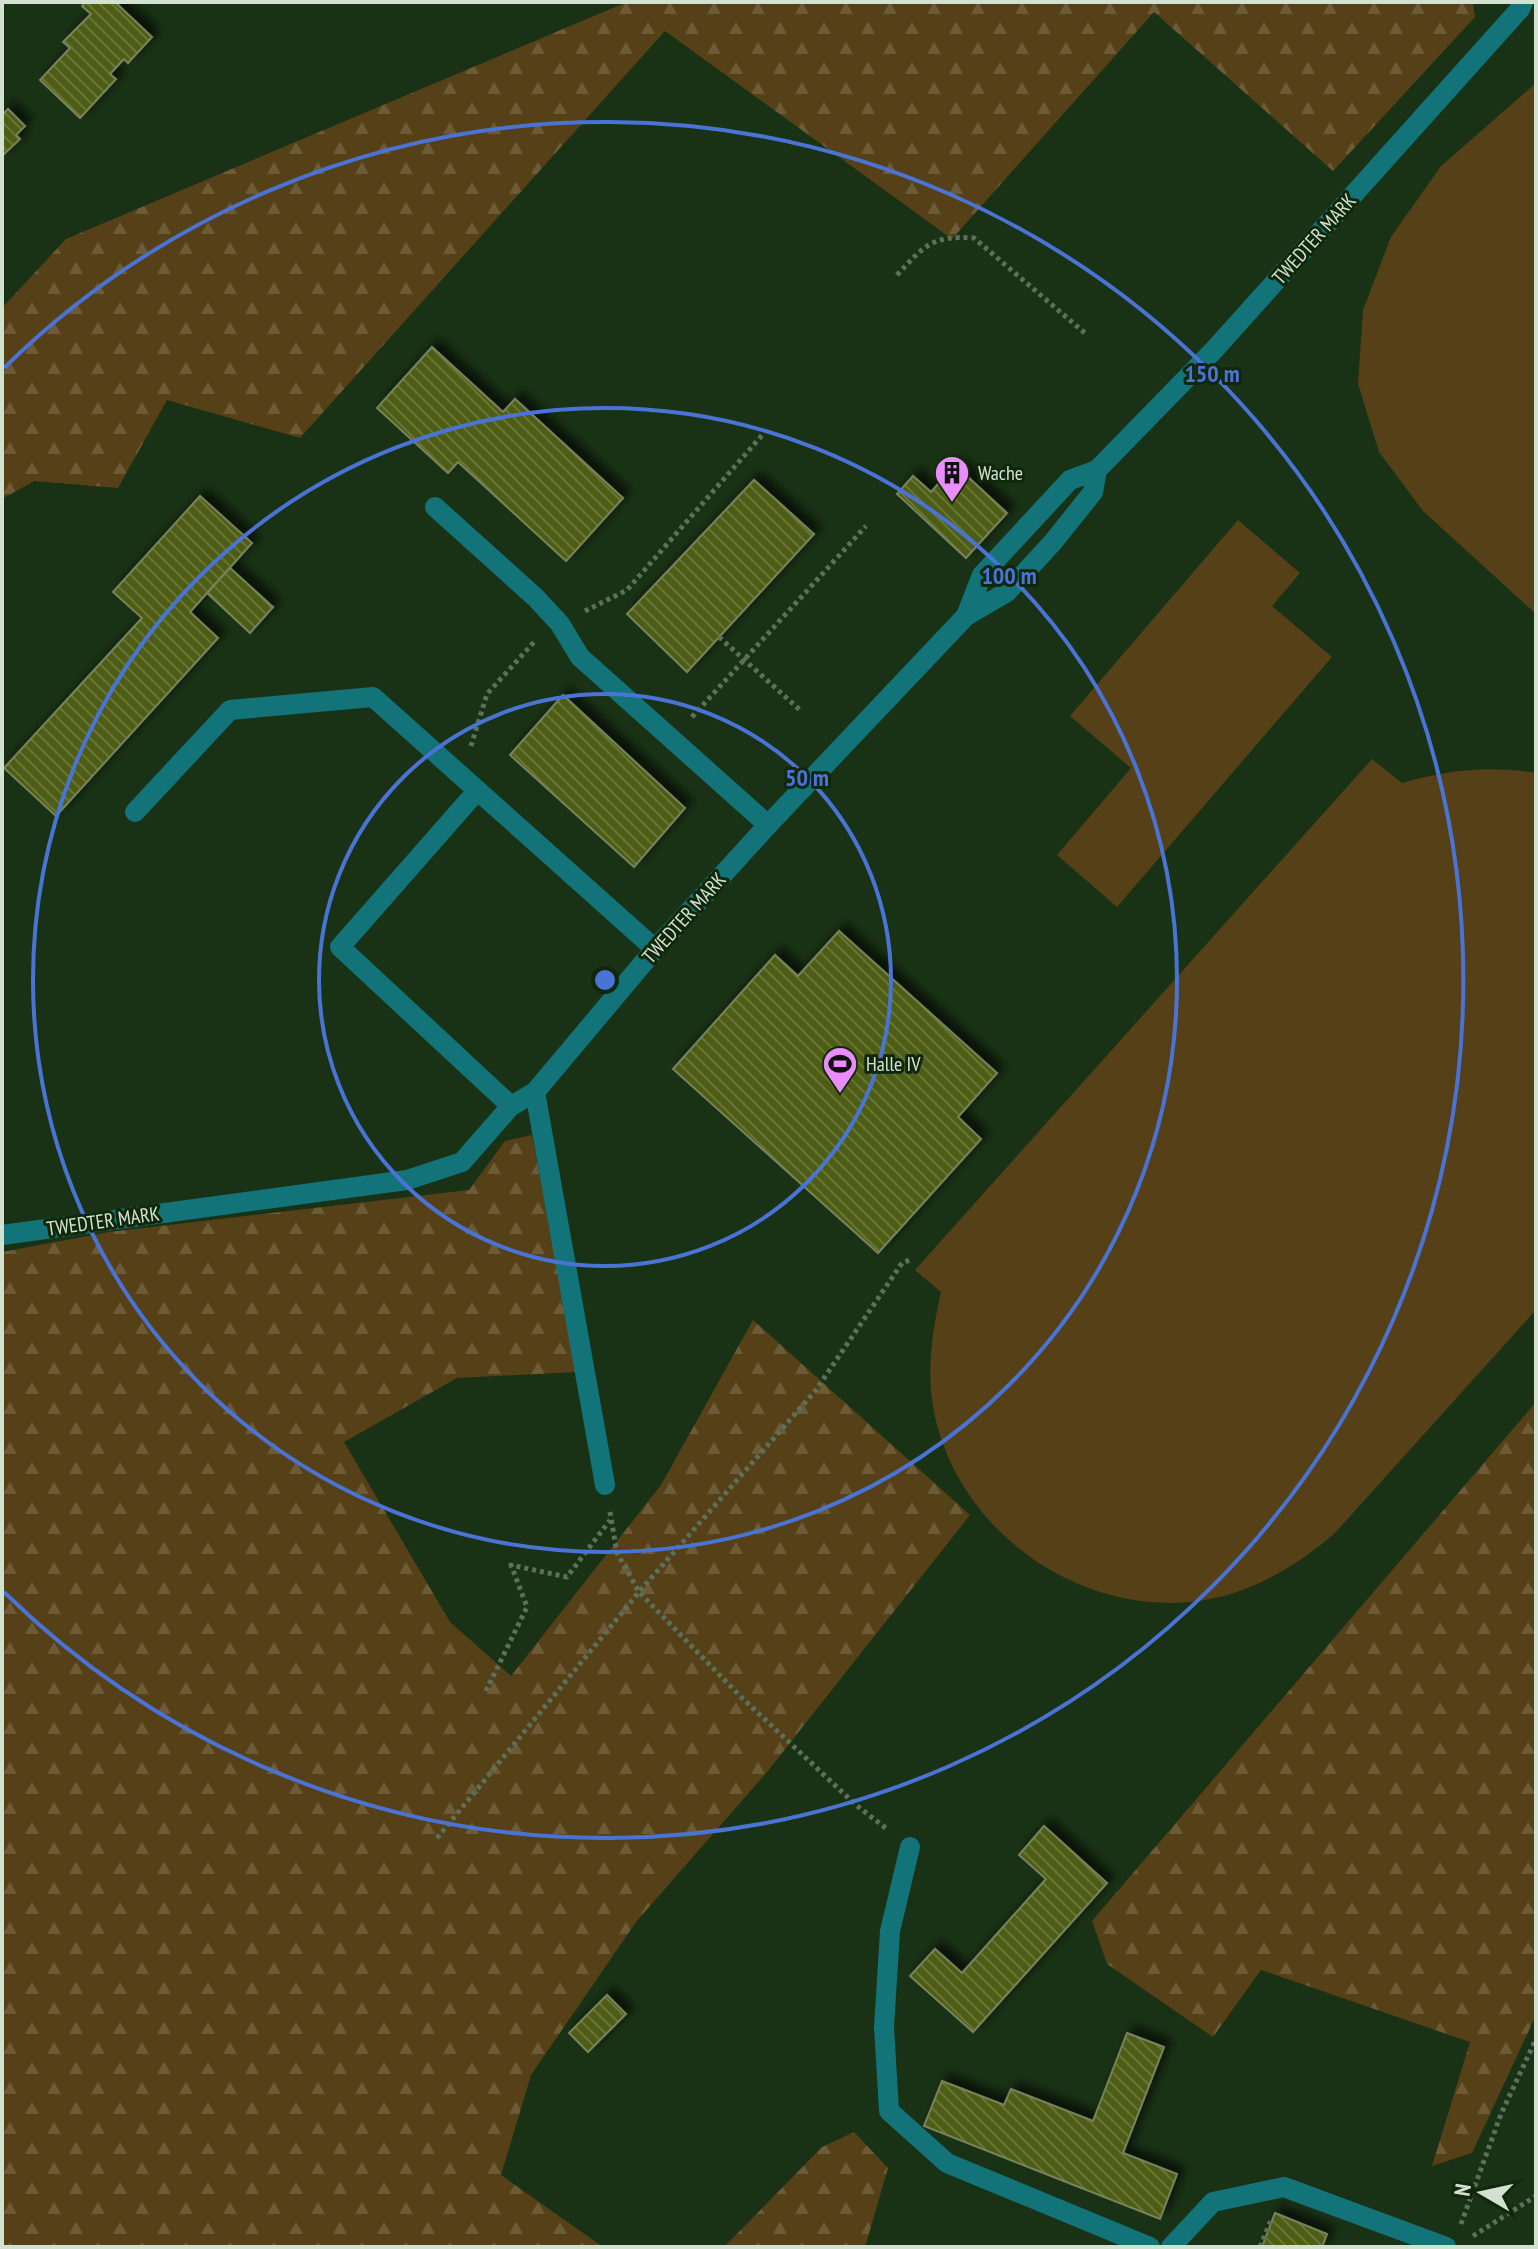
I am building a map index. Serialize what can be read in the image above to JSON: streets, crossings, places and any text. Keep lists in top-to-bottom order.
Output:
{
  "streets": {
    "street": ["TWEDTER MARK"]
  },
  "places": {
    "building": ["Wache"],
    "sports": ["Halle IV"]
  },
  "north": "left",
  "rings": ["150 m", "100 m", "50 m"]
}
